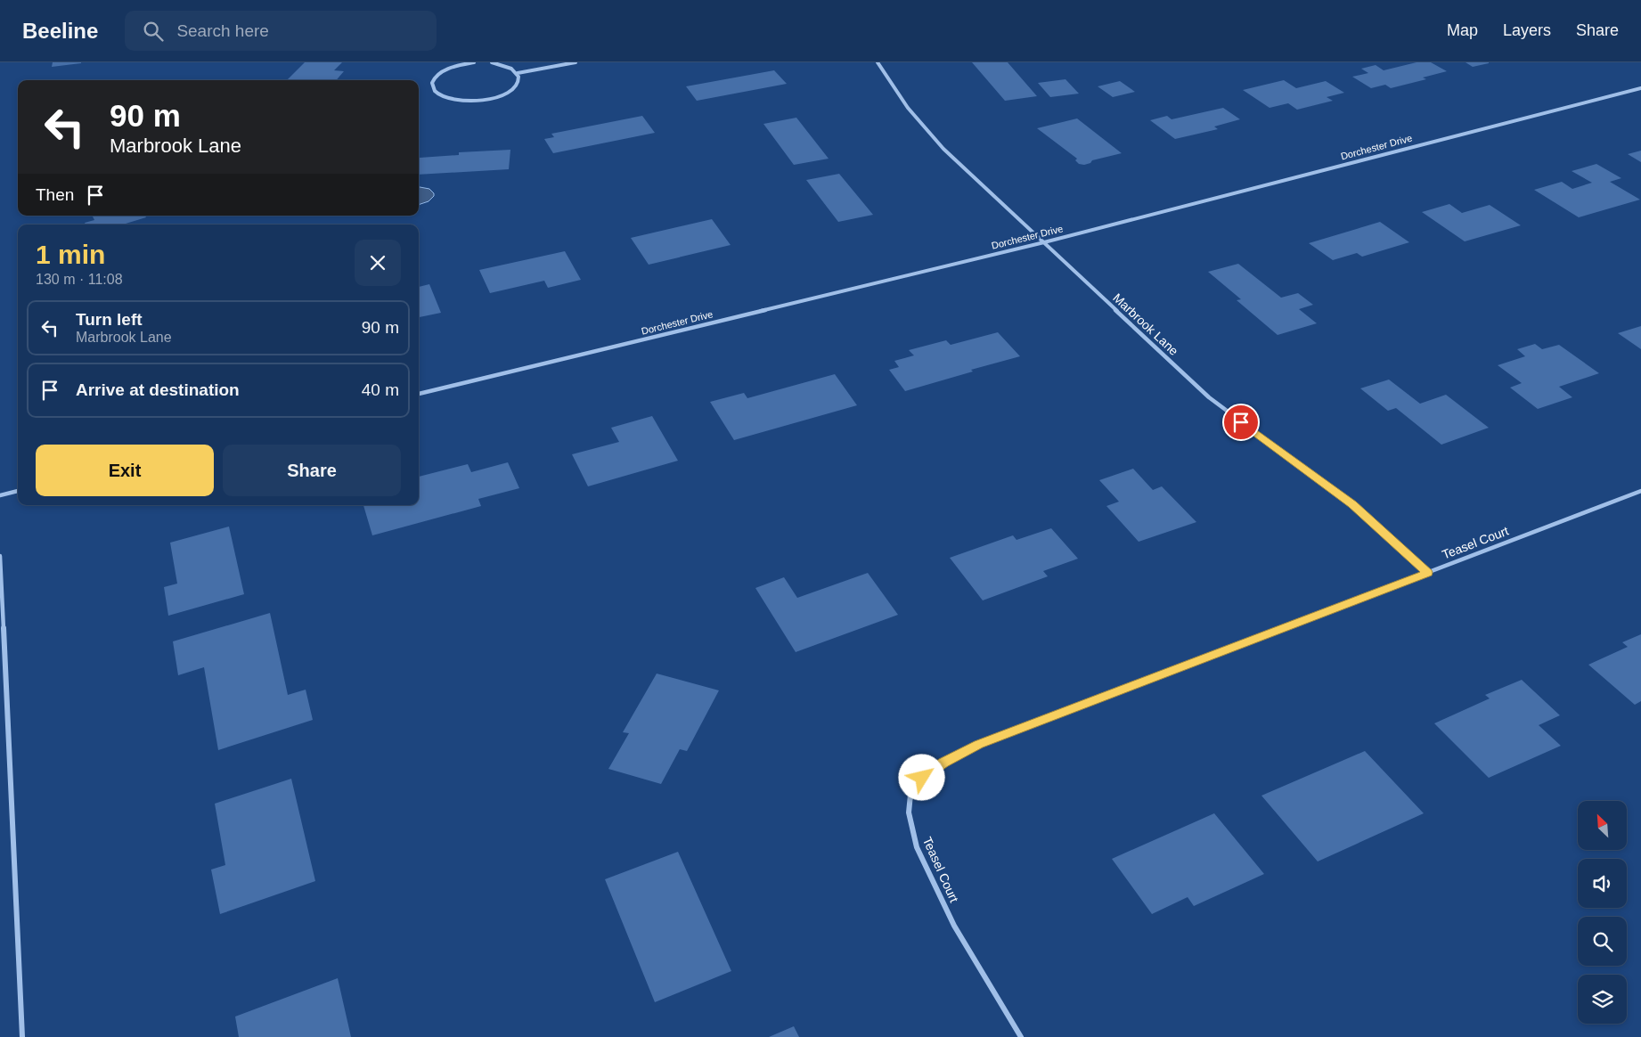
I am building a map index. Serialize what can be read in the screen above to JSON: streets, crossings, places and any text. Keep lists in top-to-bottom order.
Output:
{
  "streets": {
    "street": ["Dorchester Drive", "Marbrook Lane", "Teasel Court"]
  },
  "crossings": [
    ["Dorchester Drive", "Marbrook Lane"],
    ["Marbrook Lane", "Teasel Court"]
  ],
  "north": "top left",
  "page": {
    "header": "Beeline",
    "search": "Search here",
    "nav": ["Map", "Layers", "Share"],
    "turn": ["90 m", "Marbrook Lane"],
    "then": "Then",
    "heading": ["1 min", "130 m · 11:08"],
    "list": [
      {
        "name": "Turn left",
        "note": "Marbrook Lane",
        "value": "90 m"
      },
      {
        "name": "Arrive at destination",
        "value": "40 m"
      }
    ],
    "buttons": ["Exit", "Share"]
  }
}
